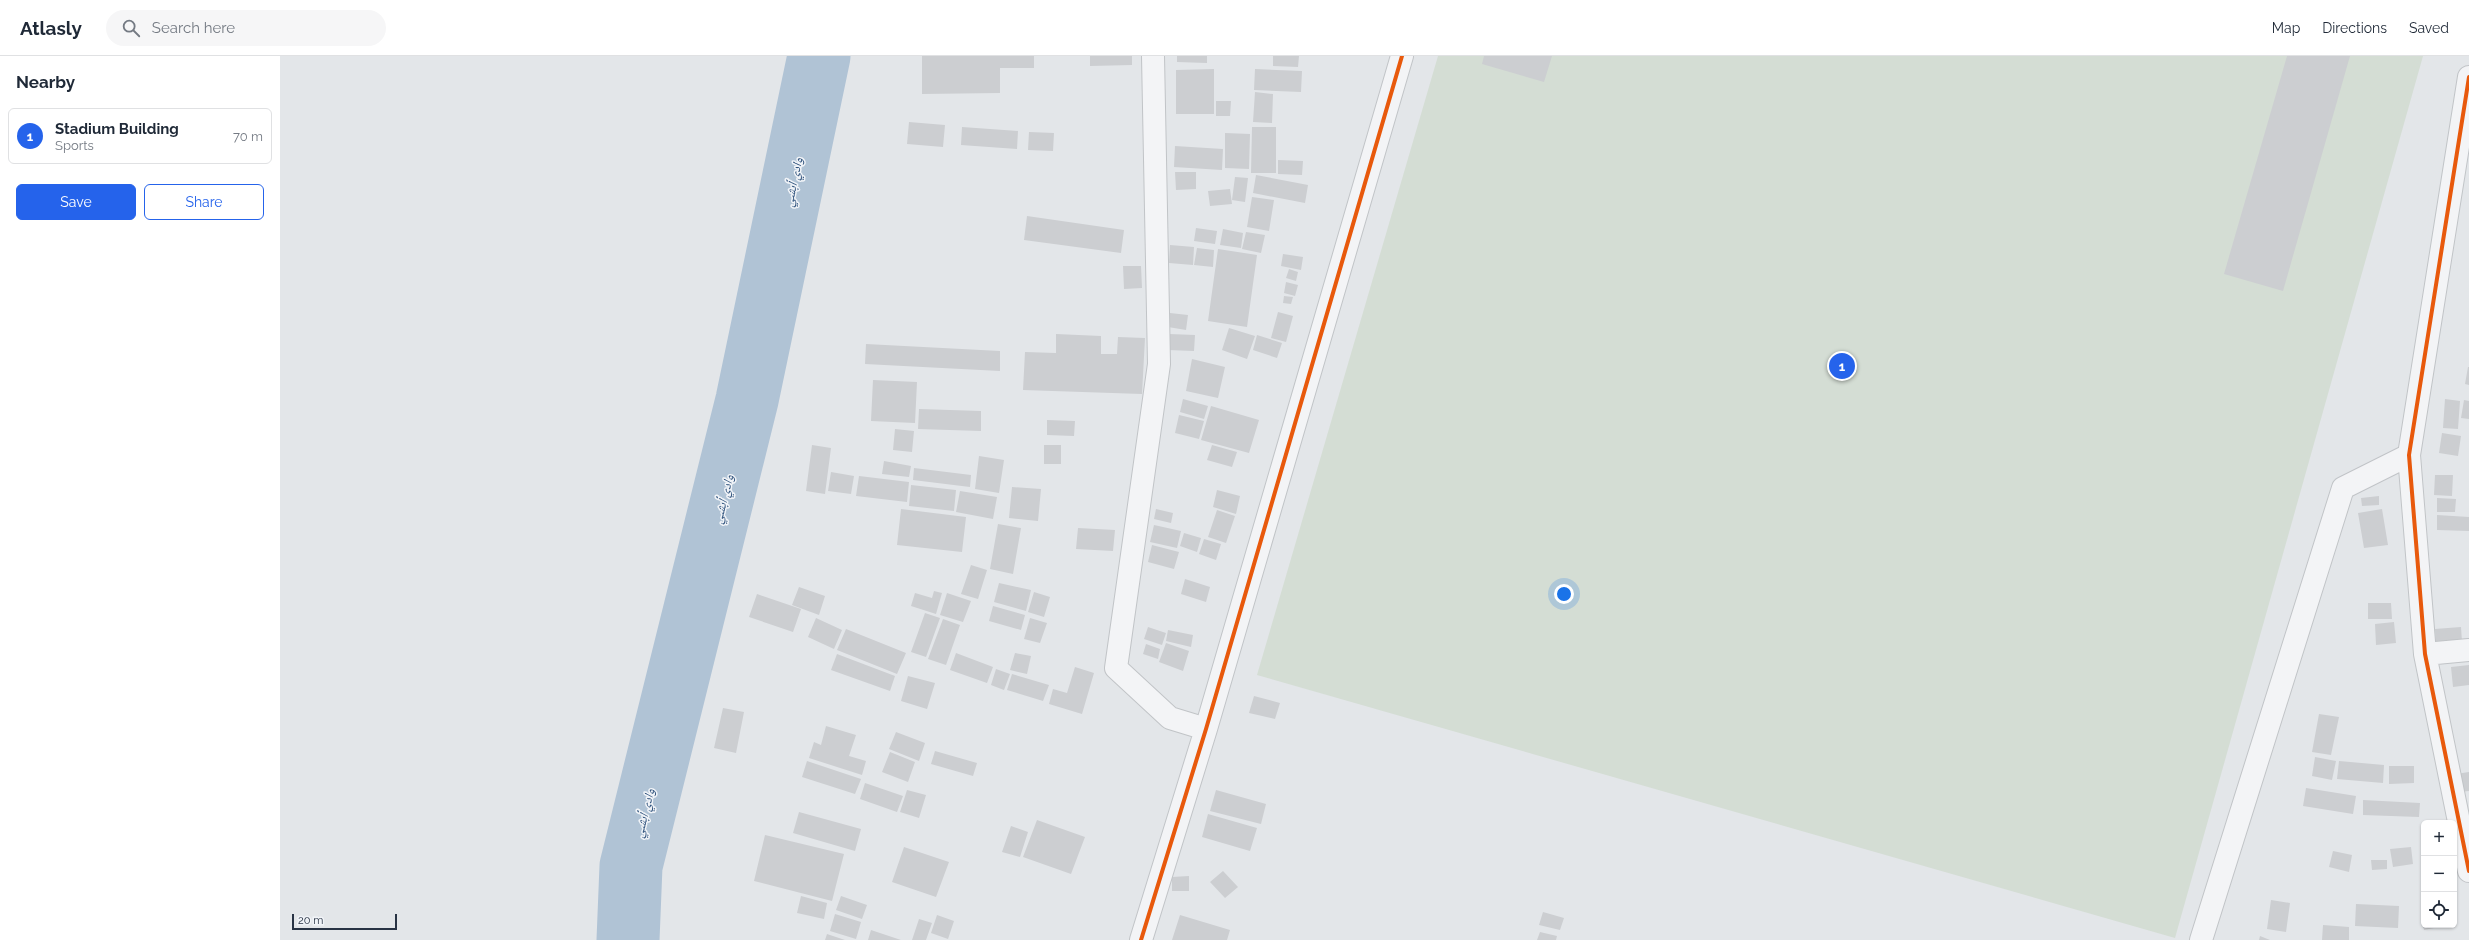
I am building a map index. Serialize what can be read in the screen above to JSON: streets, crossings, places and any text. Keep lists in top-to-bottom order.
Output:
{
  "water": ["وادي أبشي"],
  "scale_bar": "20 m",
  "page": {
    "header": "Atlasly",
    "search": "Search here",
    "nav": ["Map", "Directions", "Saved"],
    "heading": "Nearby",
    "list": [
      {
        "mark": "1",
        "name": "Stadium Building",
        "note": "Sports",
        "value": "70 m"
      }
    ],
    "buttons": ["Save", "Share"],
    "pins": "1",
    "map_buttons": ["+", "−"],
    "scale": "20 m"
  }
}
